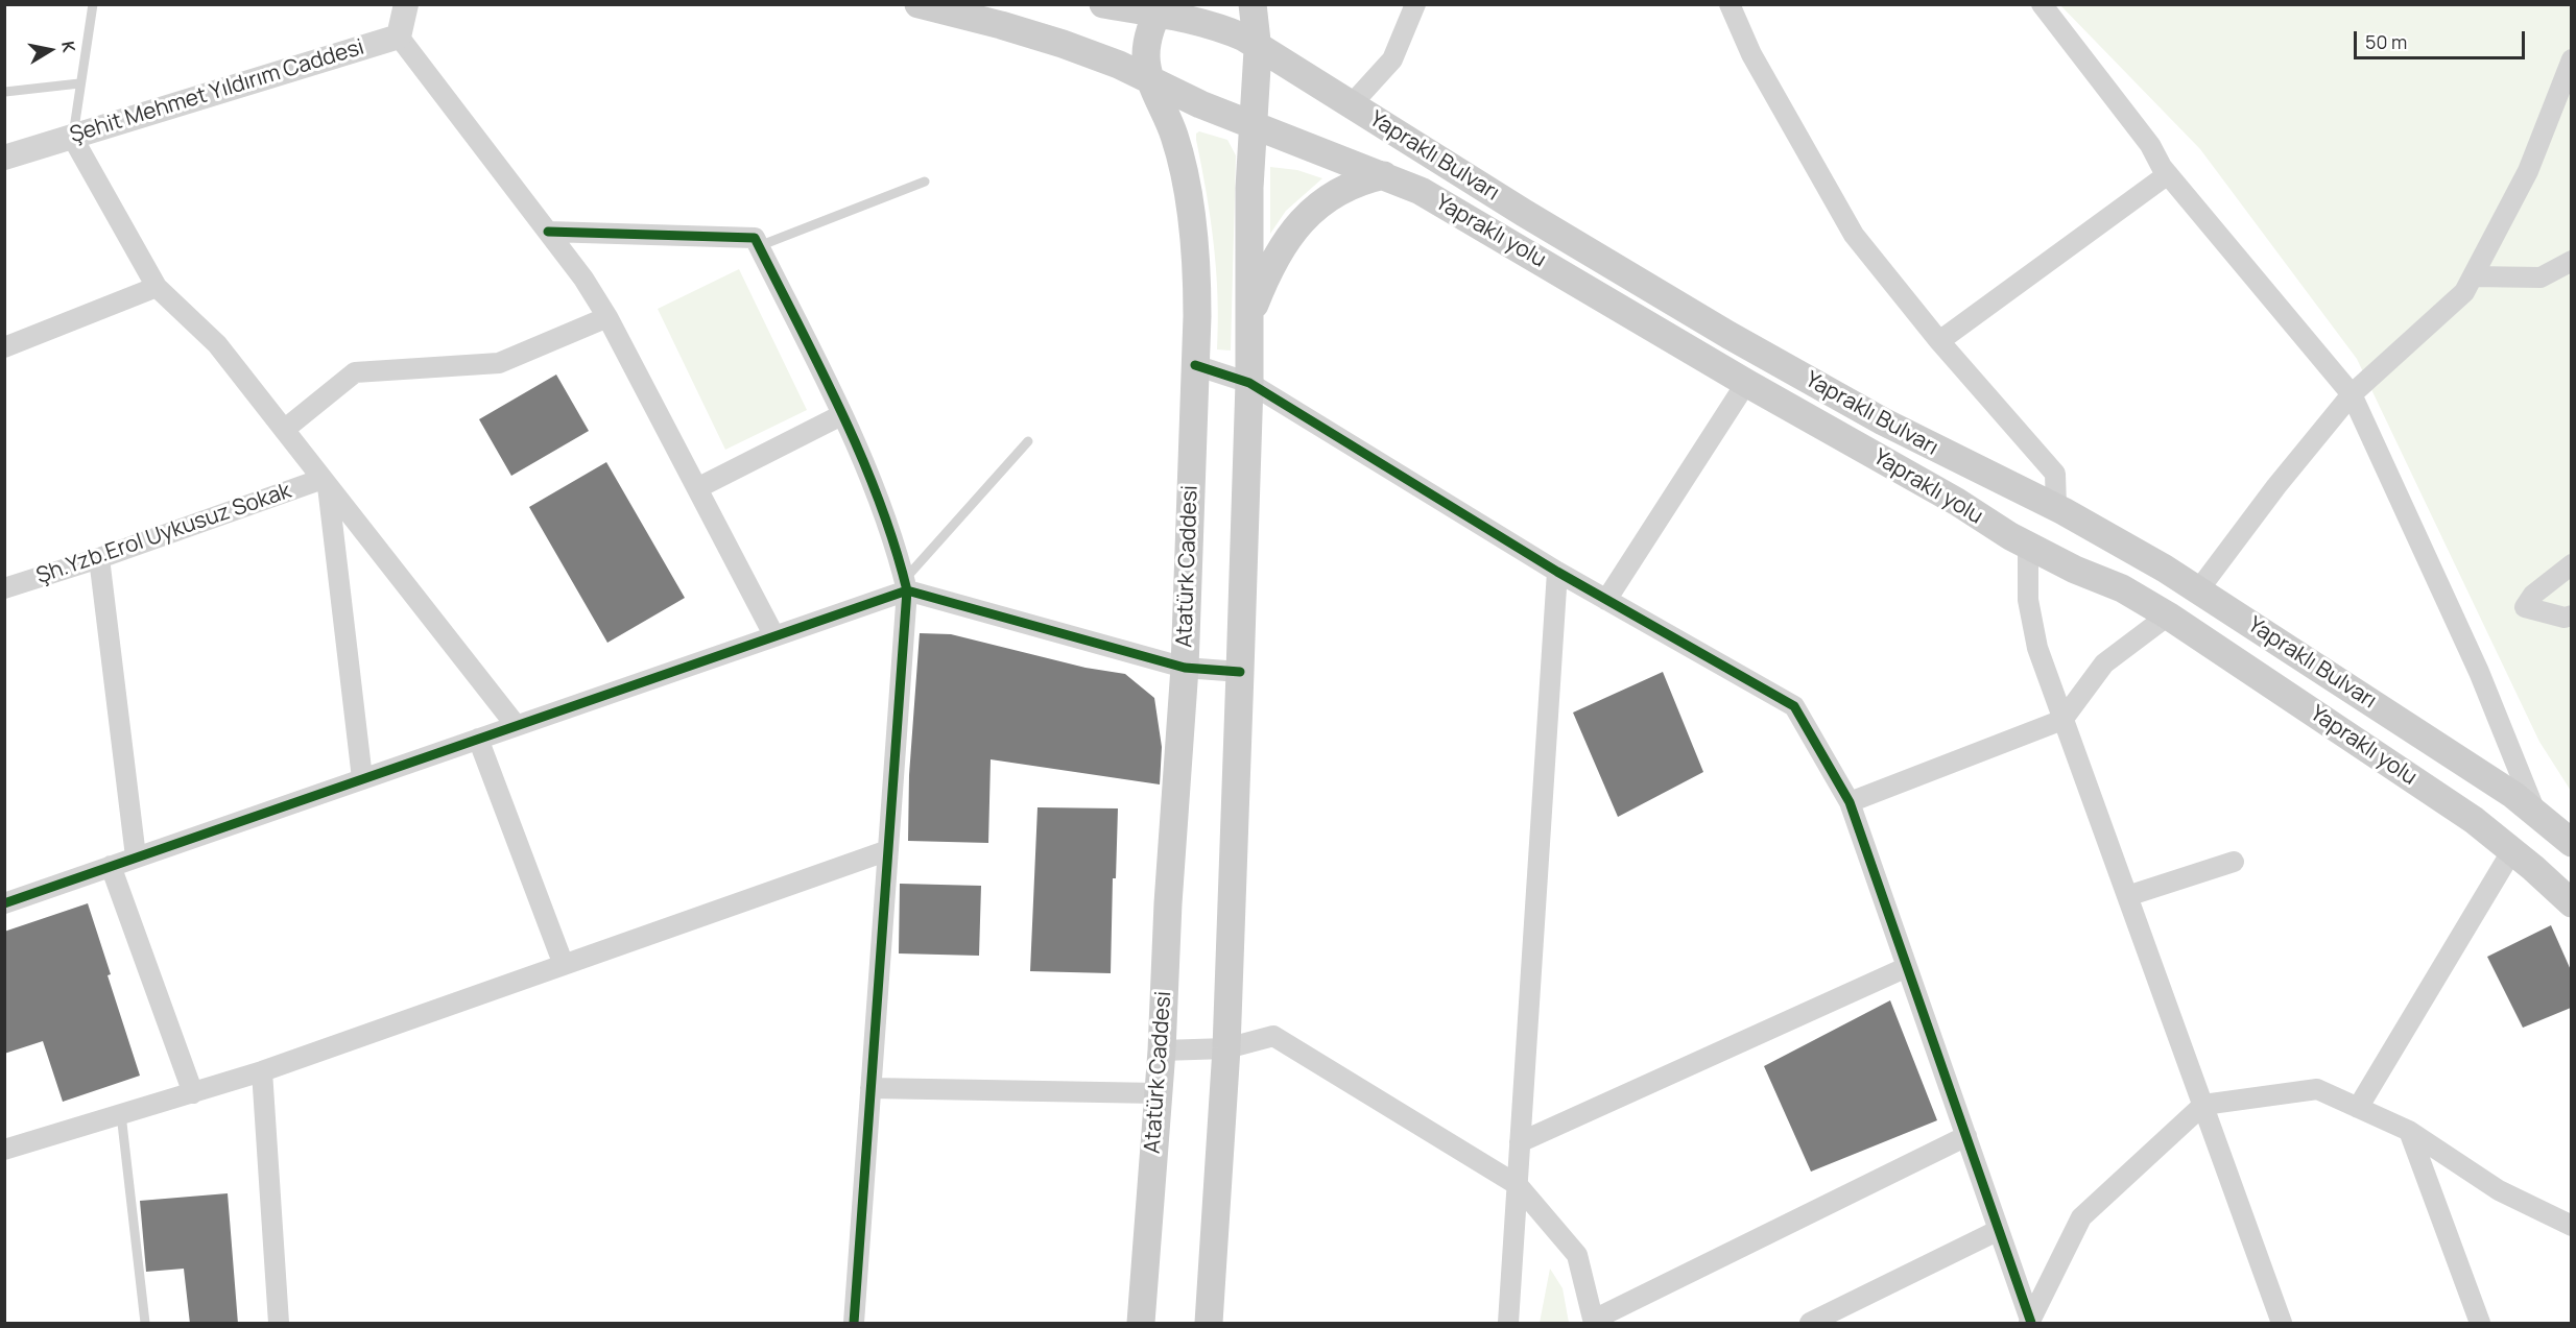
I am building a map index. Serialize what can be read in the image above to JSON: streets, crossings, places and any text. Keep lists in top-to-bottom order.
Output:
{
  "streets": {
    "main road": ["Yapraklı Bulvarı", "Yapraklı yolu", "Atatürk Caddesi"],
    "street": ["Şehit Mehmet Yıldırım Caddesi", "Şh.Yzb.Erol Uykusuz Sokak"]
  },
  "crossings": [
    ["Yapraklı Bulvarı", "Atatürk Caddesi"]
  ],
  "scale_bar": "50 m",
  "north": "right"
}
